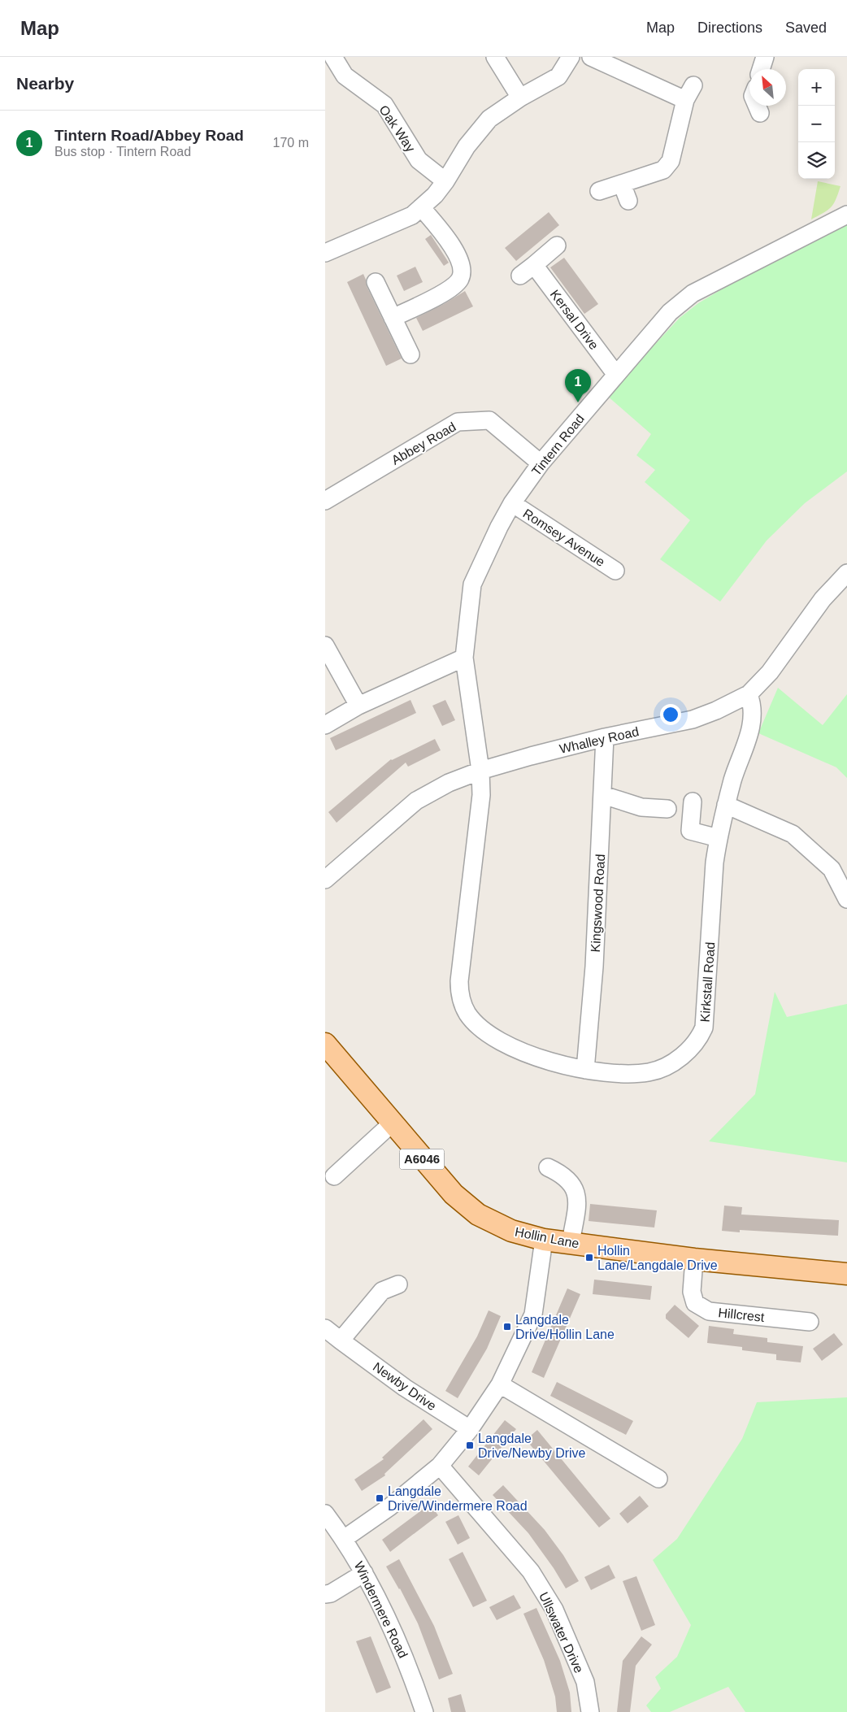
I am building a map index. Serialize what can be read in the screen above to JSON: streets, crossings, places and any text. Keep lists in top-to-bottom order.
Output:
{
  "streets": {
    "main road": ["A6046", "Hollin Lane"],
    "street": [
      "Oak Way",
      "Kersal Drive",
      "Abbey Road",
      "Tintern Road",
      "Romsey Avenue",
      "Whalley Road",
      "Kingswood Road",
      "Kirkstall Road",
      "Hillcrest",
      "Newby Drive",
      "Windermere Road",
      "Ullswater Drive"
    ]
  },
  "crossings": [
    ["Kersal Drive", "Tintern Road"],
    ["Abbey Road", "Tintern Road"],
    ["Tintern Road", "Romsey Avenue"],
    ["Tintern Road", "Whalley Road"],
    ["Tintern Road", "Kirkstall Road"],
    ["Whalley Road", "Kingswood Road"],
    ["Whalley Road", "Kirkstall Road"],
    ["Kingswood Road", "Kirkstall Road"],
    ["Hollin Lane", "Hillcrest"]
  ],
  "places": {
    "transit": [
      "Hollin Lane/Langdale Drive",
      "Langdale Drive/Hollin Lane",
      "Langdale Drive/Newby Drive",
      "Langdale Drive/Windermere Road"
    ]
  },
  "north": "top left",
  "page": {
    "header": "Map",
    "nav": ["Map", "Directions", "Saved"],
    "heading": "Nearby",
    "map_buttons": ["+", "−"],
    "list": [
      {
        "mark": "1",
        "name": "Tintern Road/Abbey Road",
        "note": "Bus stop · Tintern Road",
        "value": "170 m"
      }
    ],
    "pins": "1"
  }
}
